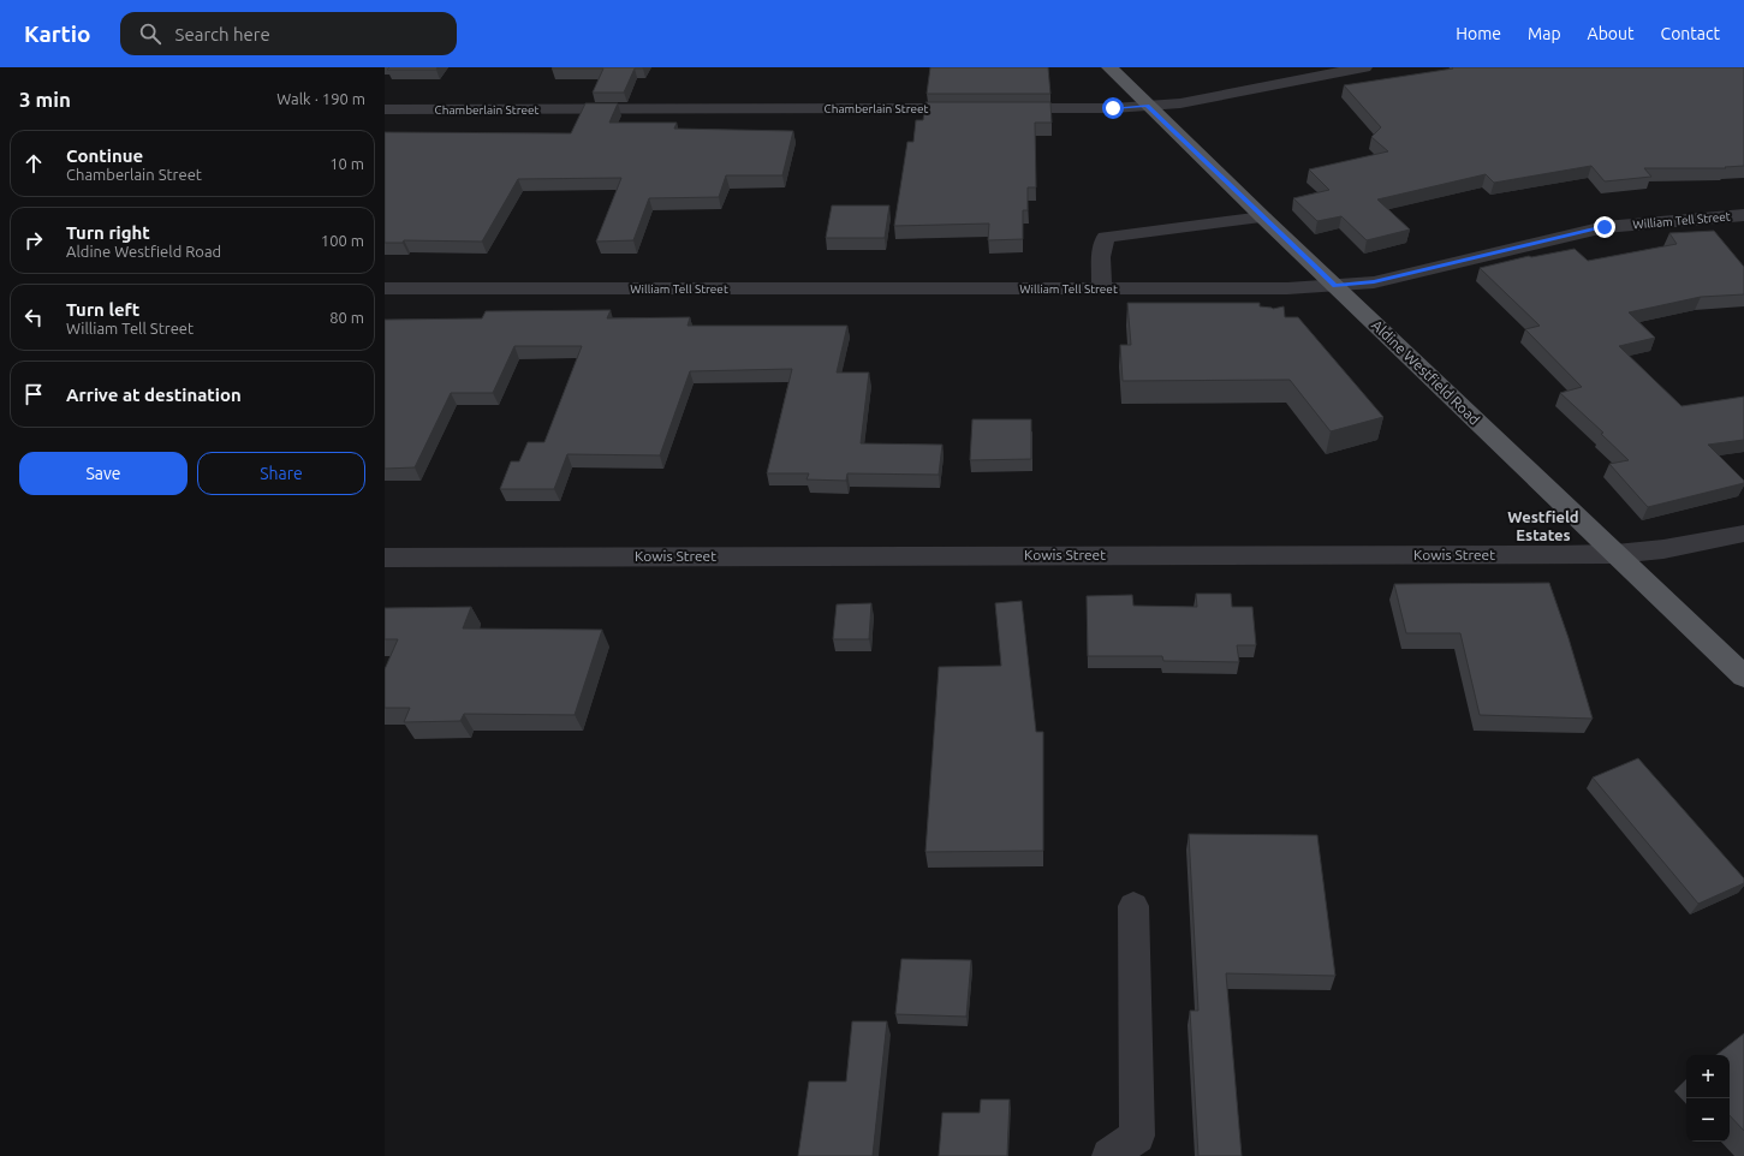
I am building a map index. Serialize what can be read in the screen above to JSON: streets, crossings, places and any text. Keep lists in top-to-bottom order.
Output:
{
  "streets": {
    "main road": ["Aldine Westfield Road"],
    "street": ["Chamberlain Street", "William Tell Street", "Kowis Street"]
  },
  "crossings": [
    ["William Tell Street", "Aldine Westfield Road"],
    ["Aldine Westfield Road", "Kowis Street"]
  ],
  "districts": ["Westfield Estates"],
  "page": {
    "header": "Kartio",
    "search": "Search here",
    "nav": [
      "Home",
      "Map",
      "About",
      "Contact"
    ],
    "heading": ["3 min", "Walk · 190 m"],
    "list": [
      ["Continue", "Chamberlain Street", "10 m"],
      ["Turn right", "Aldine Westfield Road", "100 m"],
      ["Turn left", "William Tell Street", "80 m"],
      "Arrive at destination"
    ],
    "buttons": ["Save", "Share"],
    "map_buttons": ["+", "−"]
  }
}
